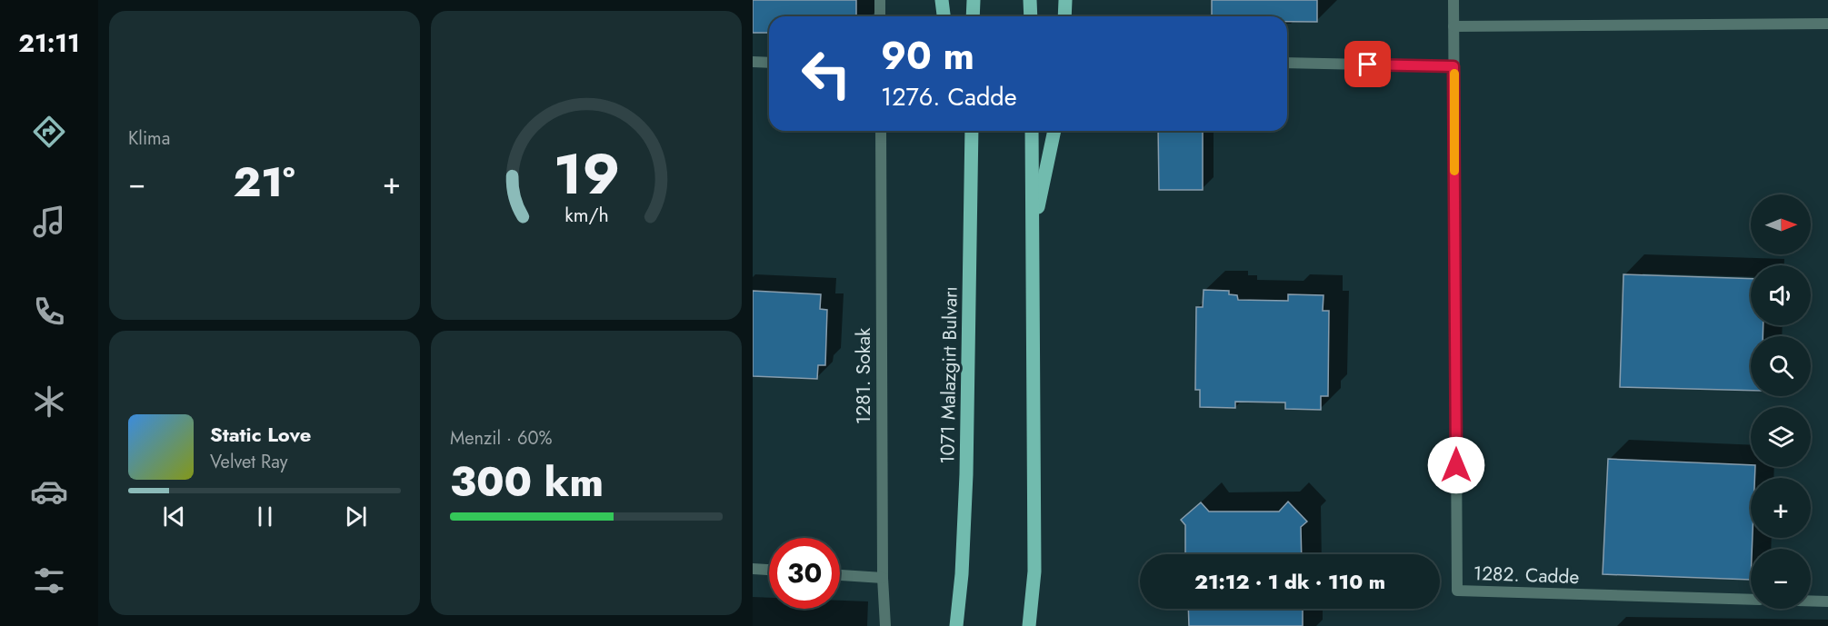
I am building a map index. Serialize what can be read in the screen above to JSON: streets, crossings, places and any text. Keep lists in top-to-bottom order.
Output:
{
  "streets": {
    "main road": ["1071 Malazgirt Bulvarı"],
    "street": ["1281. Sokak", "1282. Cadde"]
  },
  "north": "right",
  "page": {
    "tabs": "21:11",
    "tile": [
      "Klima",
      ["Menzil · 60%", "300 km"]
    ],
    "turn": ["90 m", "1276. Cadde"],
    "heat": ["−", "21°", "+"],
    "map_buttons": ["+", "−"],
    "song": ["Static Love", "Velvet Ray"],
    "limit": "30",
    "trip": "21:12 · 1 dk · 110 m",
    "gauge": ["19", "km/h"]
  }
}
